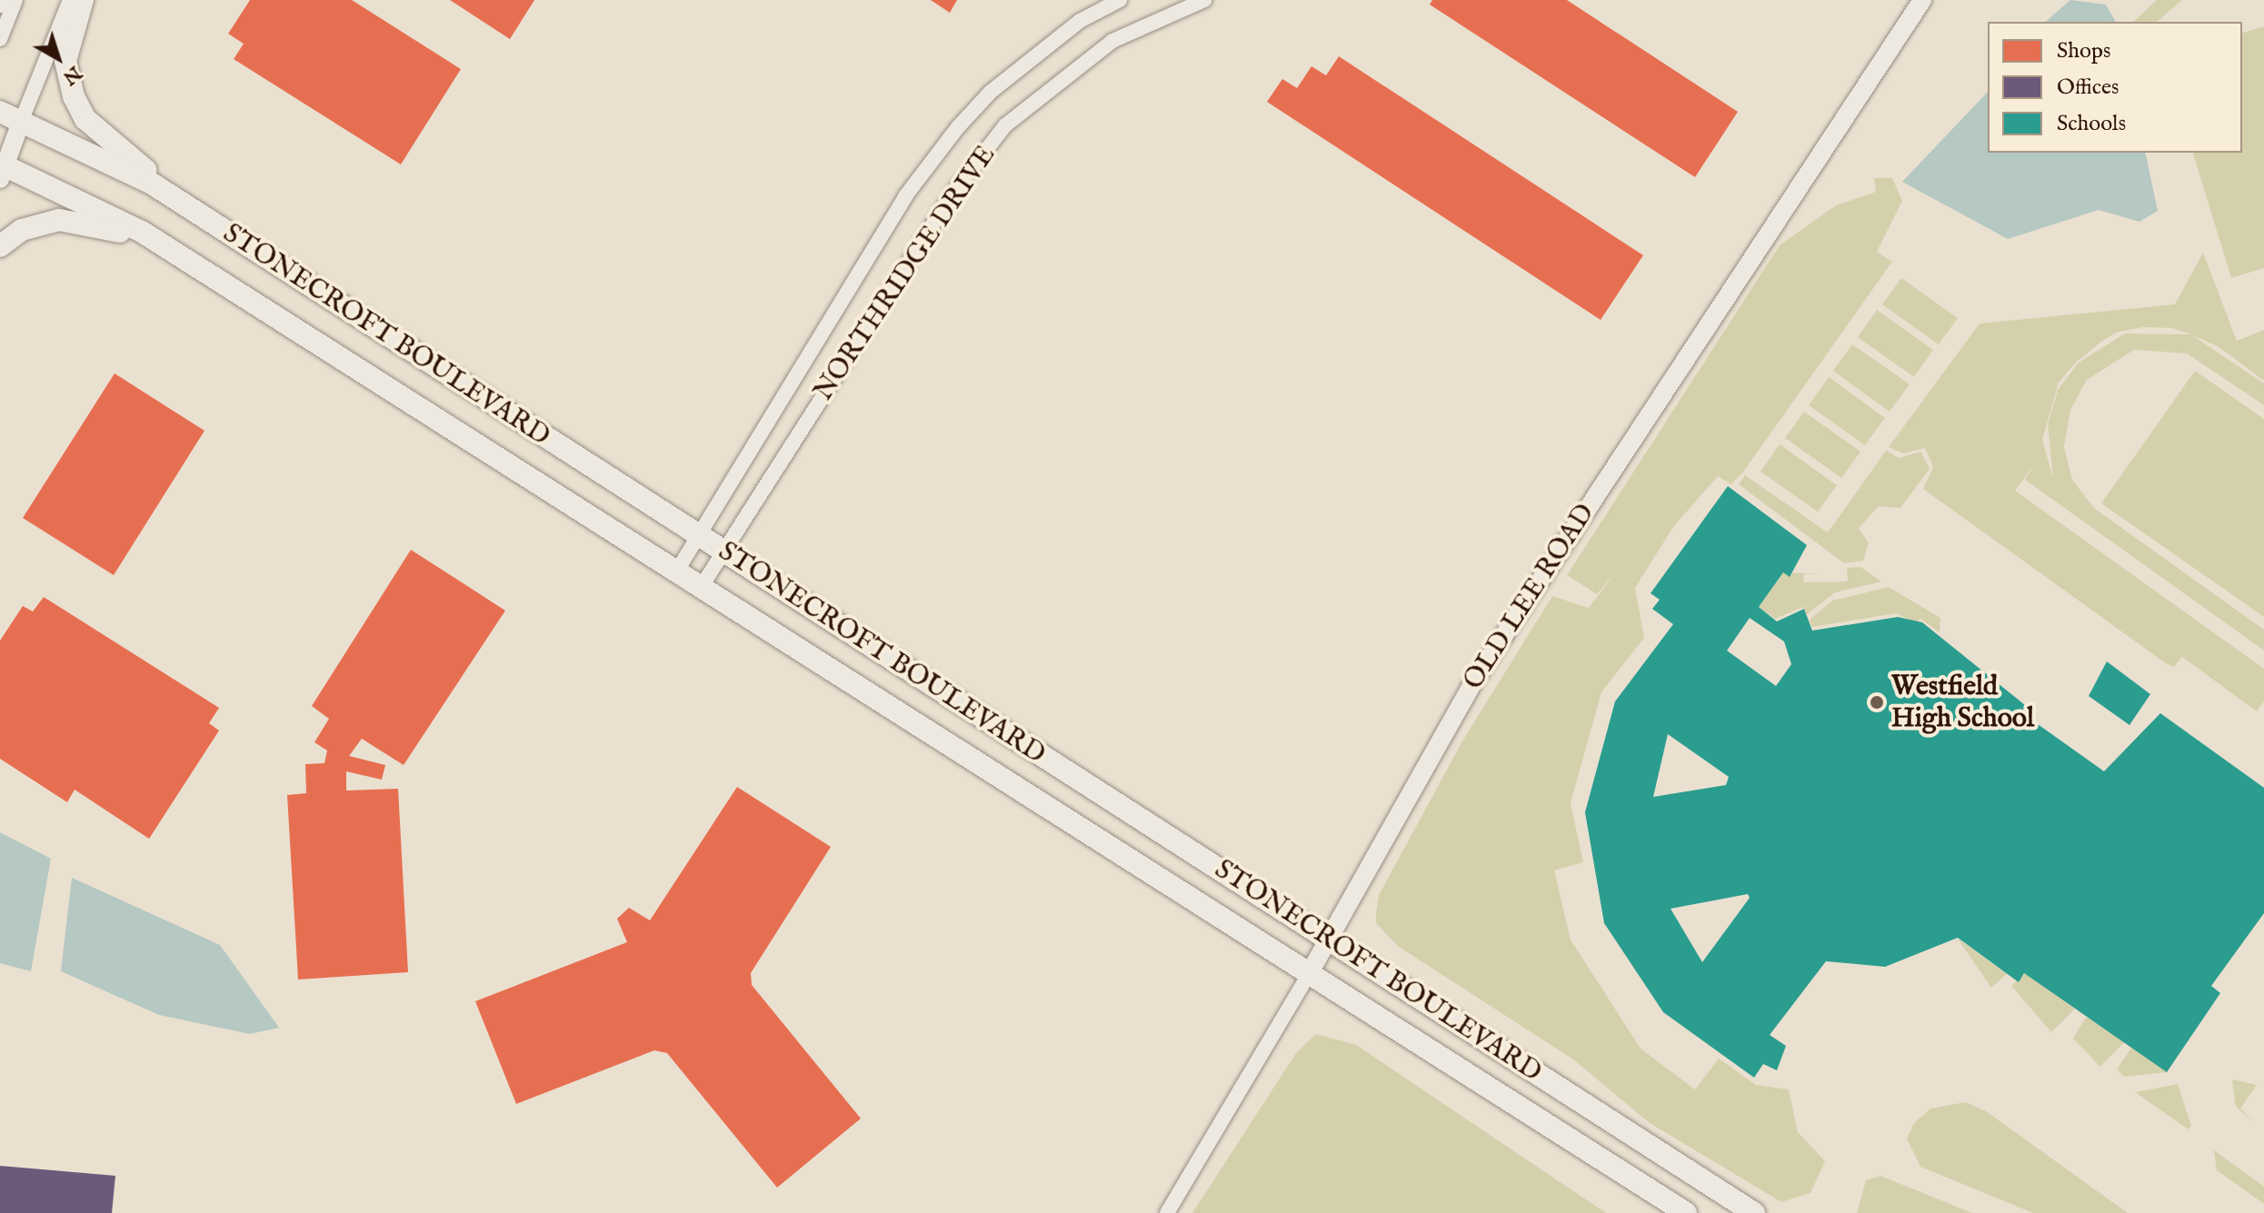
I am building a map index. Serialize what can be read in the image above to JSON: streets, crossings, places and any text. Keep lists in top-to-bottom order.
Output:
{
  "streets": {
    "main road": ["STONECROFT BOULEVARD"],
    "street": ["NORTHRIDGE DRIVE", "OLD LEE ROAD"]
  },
  "crossings": [
    ["NORTHRIDGE DRIVE", "STONECROFT BOULEVARD"],
    ["STONECROFT BOULEVARD", "OLD LEE ROAD"]
  ],
  "places": ["Westfield High School"],
  "legend": ["Shops", "Offices", "Schools"],
  "north": "bottom right"
}
